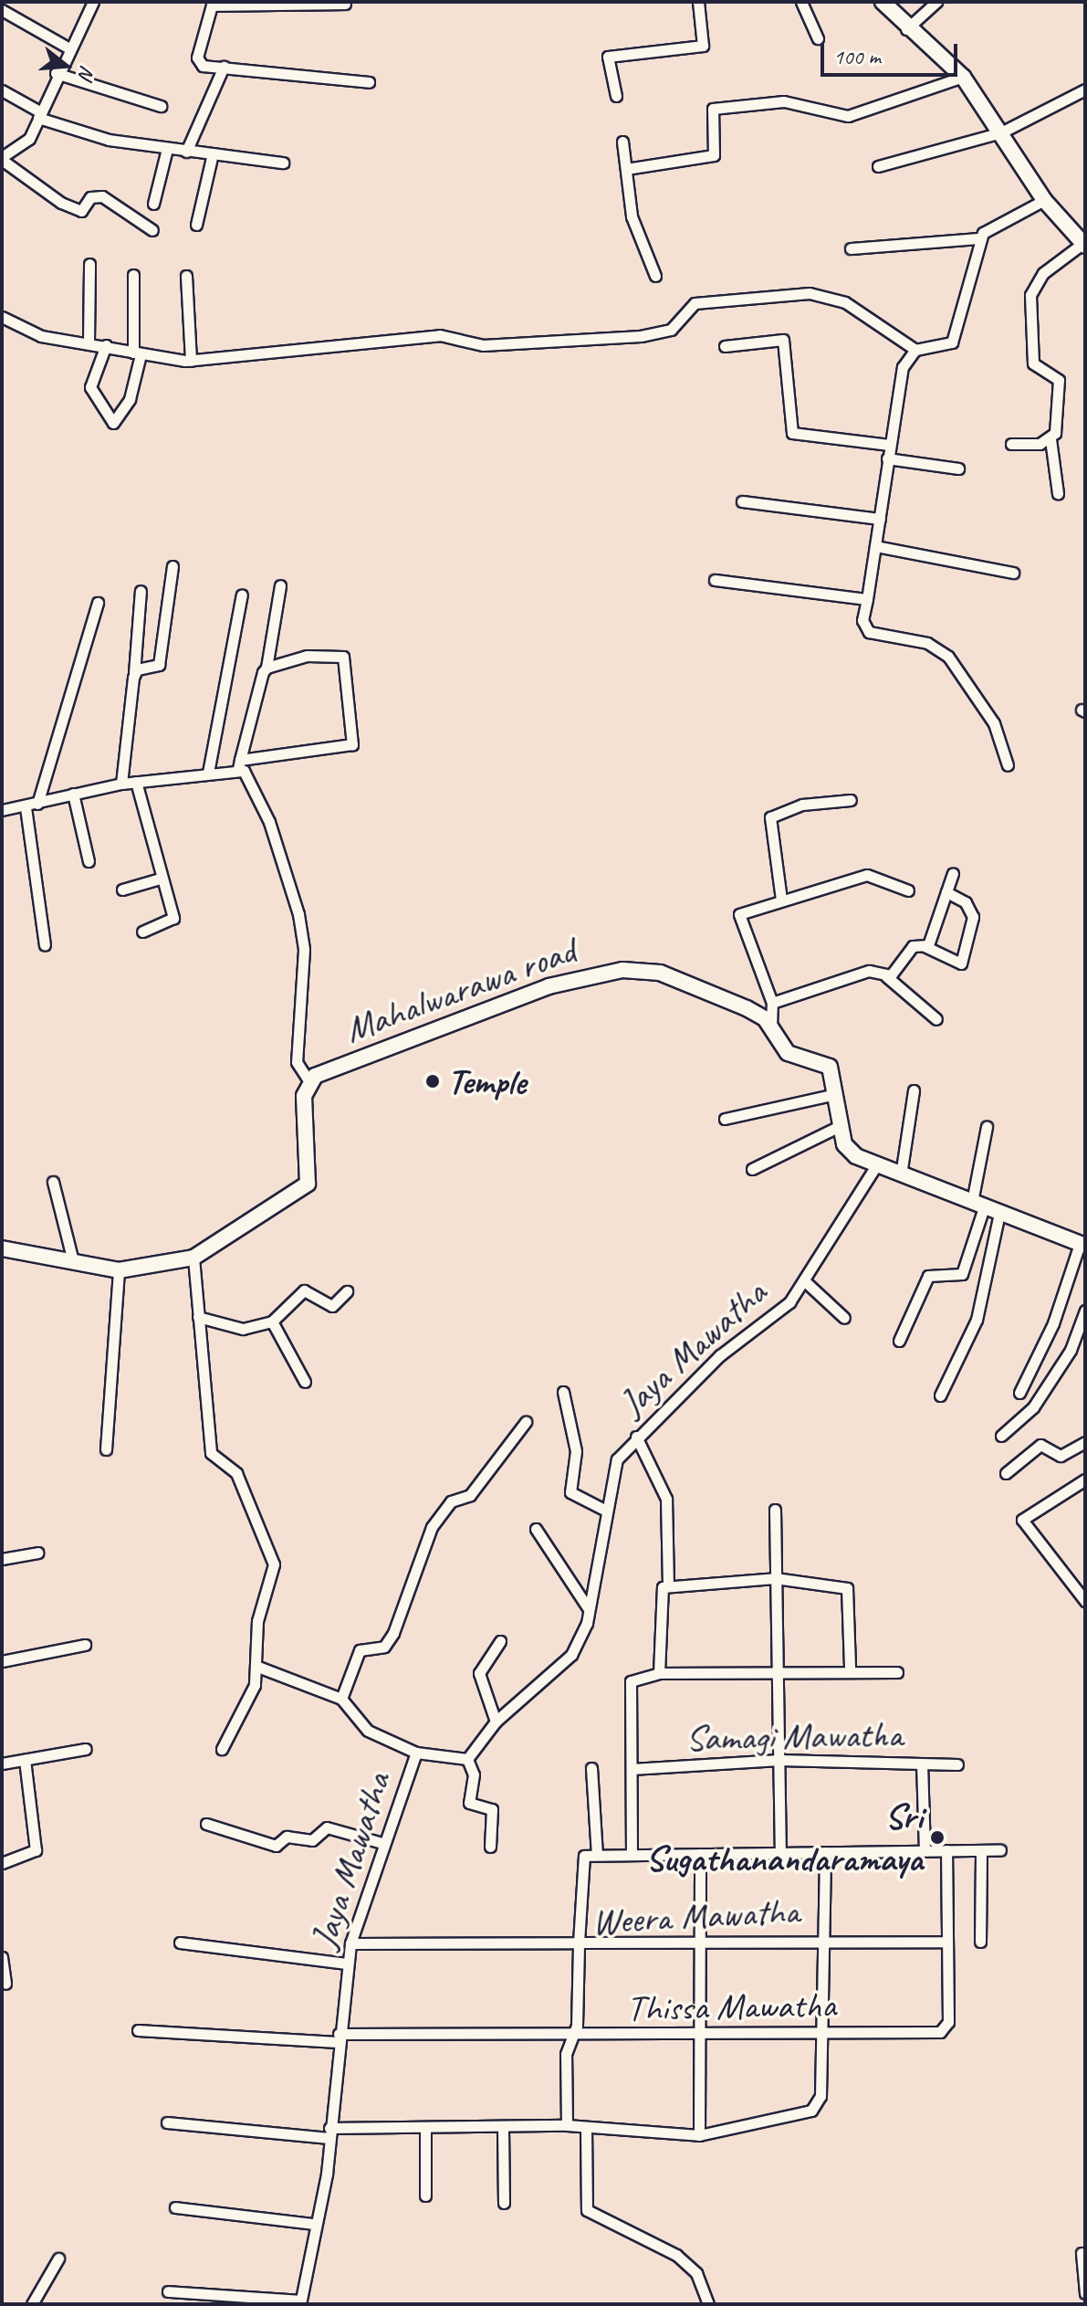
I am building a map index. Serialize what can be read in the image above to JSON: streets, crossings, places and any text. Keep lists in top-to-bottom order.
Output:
{
  "streets": {
    "street": [
      "Mahalwarawa road",
      "Jaya Mawatha",
      "Samagi Mawatha",
      "Weera Mawatha",
      "Thissa Mawatha"
    ]
  },
  "crossings": [
    ["Mahalwarawa road", "Jaya Mawatha"],
    ["Jaya Mawatha", "Thissa Mawatha"],
    ["Samagi Mawatha", "Weera Mawatha"],
    ["Weera Mawatha", "Thissa Mawatha"]
  ],
  "places": ["Temple", "Sri Sugathanandaramaya"],
  "scale_bar": "100 m",
  "north": "right"
}
